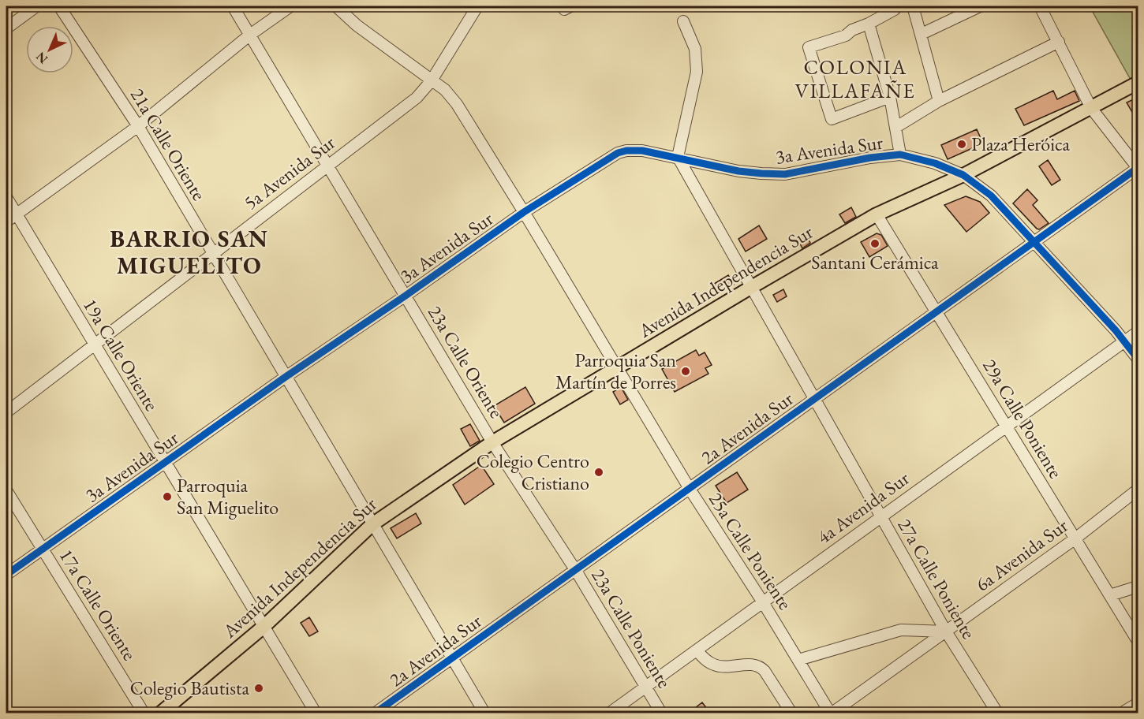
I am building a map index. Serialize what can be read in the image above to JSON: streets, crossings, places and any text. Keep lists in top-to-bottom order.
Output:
{
  "streets": {
    "main road": ["Avenida Independencia Sur"],
    "street": [
      "21a Calle Oriente",
      "3a Avenida Sur",
      "5a Avenida Sur",
      "19a Calle Oriente",
      "23a Calle Oriente",
      "29a Calle Poniente",
      "2a Avenida Sur",
      "4a Avenida Sur",
      "25a Calle Poniente",
      "6a Avenida Sur",
      "27a Calle Poniente",
      "17a Calle Oriente",
      "23a Calle Poniente"
    ]
  },
  "crossings": [
    ["21a Calle Oriente", "3a Avenida Sur"],
    ["21a Calle Oriente", "5a Avenida Sur"],
    ["21a Calle Oriente", "Avenida Independencia Sur"],
    ["21a Calle Oriente", "2a Avenida Sur"],
    ["3a Avenida Sur", "Avenida Independencia Sur"],
    ["3a Avenida Sur", "19a Calle Oriente"],
    ["3a Avenida Sur", "23a Calle Oriente"],
    ["3a Avenida Sur", "2a Avenida Sur"],
    ["3a Avenida Sur", "4a Avenida Sur"],
    ["3a Avenida Sur", "25a Calle Poniente"],
    ["3a Avenida Sur", "27a Calle Poniente"],
    ["3a Avenida Sur", "17a Calle Oriente"],
    ["5a Avenida Sur", "19a Calle Oriente"],
    ["5a Avenida Sur", "23a Calle Oriente"],
    ["5a Avenida Sur", "25a Calle Poniente"],
    ["Avenida Independencia Sur", "19a Calle Oriente"],
    ["Avenida Independencia Sur", "23a Calle Oriente"],
    ["Avenida Independencia Sur", "29a Calle Poniente"],
    ["Avenida Independencia Sur", "25a Calle Poniente"],
    ["Avenida Independencia Sur", "27a Calle Poniente"],
    ["Avenida Independencia Sur", "23a Calle Poniente"],
    ["23a Calle Oriente", "23a Calle Poniente"],
    ["29a Calle Poniente", "2a Avenida Sur"],
    ["29a Calle Poniente", "4a Avenida Sur"],
    ["29a Calle Poniente", "6a Avenida Sur"],
    ["2a Avenida Sur", "25a Calle Poniente"],
    ["2a Avenida Sur", "27a Calle Poniente"],
    ["2a Avenida Sur", "23a Calle Poniente"],
    ["4a Avenida Sur", "25a Calle Poniente"],
    ["4a Avenida Sur", "27a Calle Poniente"],
    ["4a Avenida Sur", "23a Calle Poniente"],
    ["25a Calle Poniente", "6a Avenida Sur"],
    ["6a Avenida Sur", "27a Calle Poniente"]
  ],
  "districts": ["COLONIA VILLAFAÑE", "BARRIO SAN MIGUELITO"],
  "places": [
    "Plaza Heróica",
    "Santani Cerámica",
    "Parroquia San Martín de Porres",
    "Colegio Centro Cristiano",
    "Parroquia San Miguelito",
    "Colegio Bautista"
  ],
  "north": "bottom left"
}
